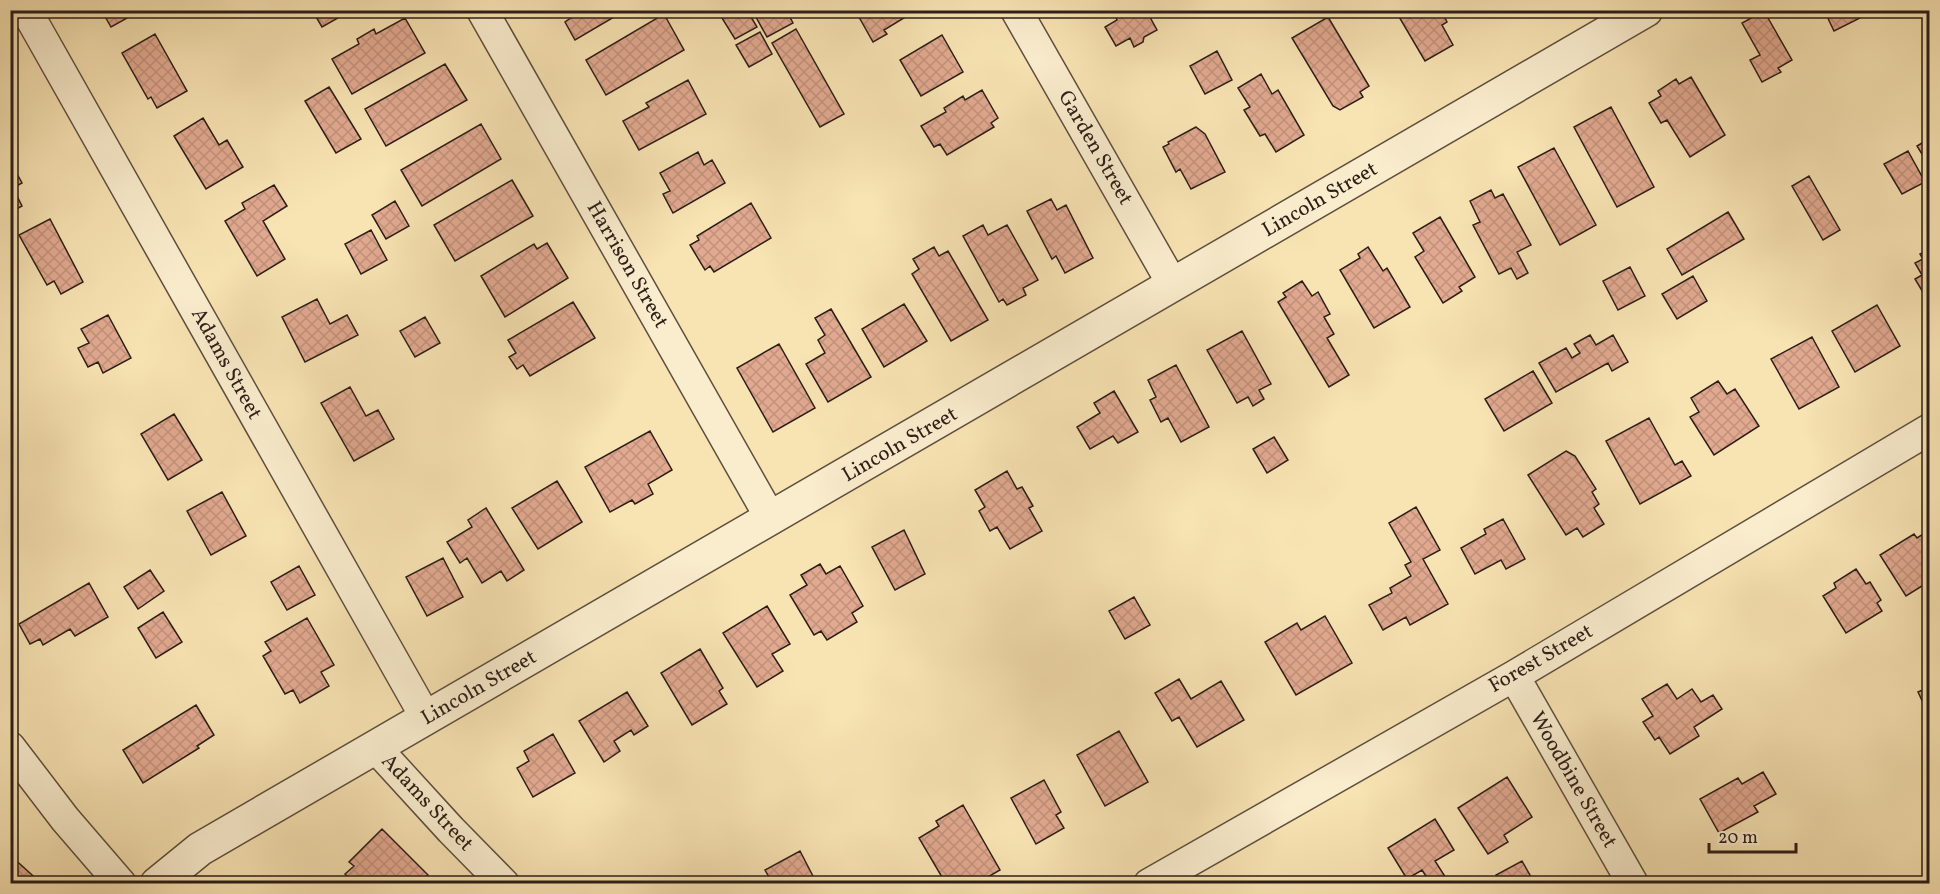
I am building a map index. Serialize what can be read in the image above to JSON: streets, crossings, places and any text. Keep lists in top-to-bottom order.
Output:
{
  "streets": {
    "street": [
      "Garden Street",
      "Lincoln Street",
      "Harrison Street",
      "Adams Street",
      "Forest Street",
      "Woodbine Street"
    ]
  },
  "crossings": [
    ["Garden Street", "Lincoln Street"],
    ["Lincoln Street", "Harrison Street"],
    ["Lincoln Street", "Adams Street"],
    ["Forest Street", "Woodbine Street"]
  ],
  "scale_bar": "20 m"
}
